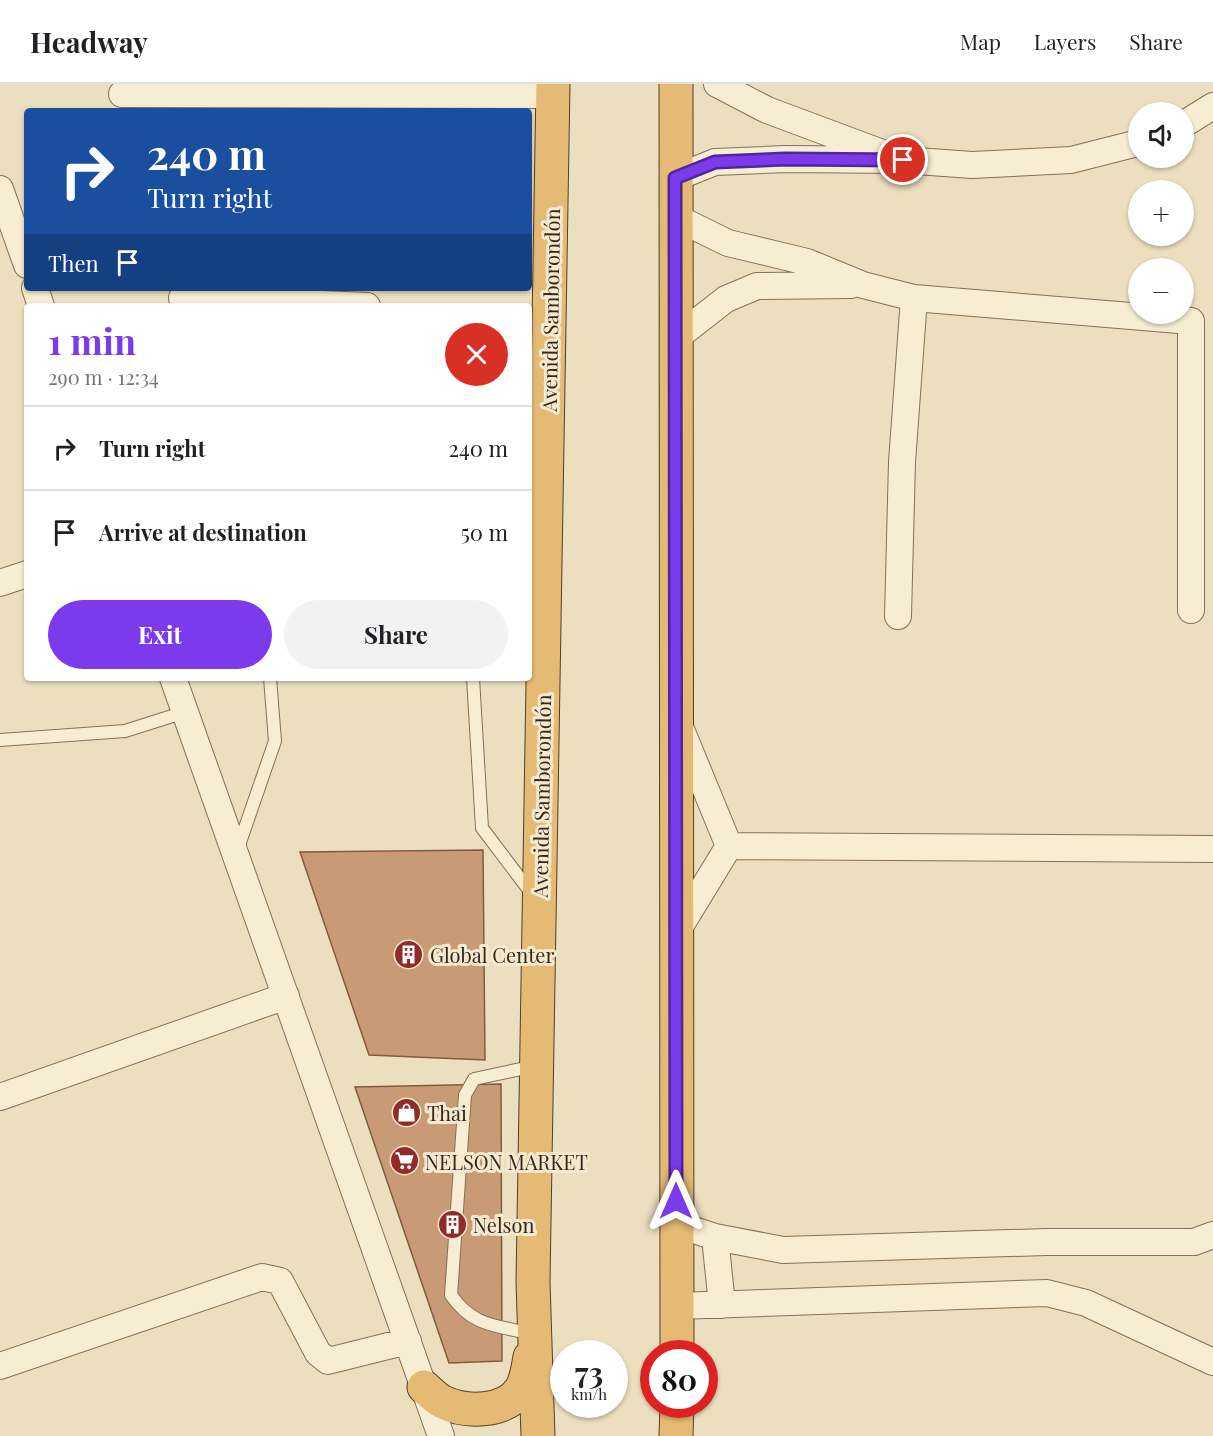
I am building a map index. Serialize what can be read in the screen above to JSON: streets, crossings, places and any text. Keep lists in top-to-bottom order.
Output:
{
  "streets": {
    "highway": ["Avenida Samborondón"]
  },
  "places": {
    "building": ["Global Center", "Nelson"],
    "shop": ["Thai"],
    "supermarket": ["NELSON MARKET"]
  },
  "page": {
    "header": "Headway",
    "nav": ["Map", "Layers", "Share"],
    "map_buttons": ["+", "−"],
    "turn": ["240 m", "Turn right"],
    "then": "Then",
    "heading": ["1 min", "290 m · 12:34"],
    "list": [
      {
        "name": "Turn right",
        "value": "240 m"
      },
      {
        "name": "Arrive at destination",
        "value": "50 m"
      }
    ],
    "buttons": ["Exit", "Share"],
    "speed": "73 km/h",
    "limit": "80"
  }
}
